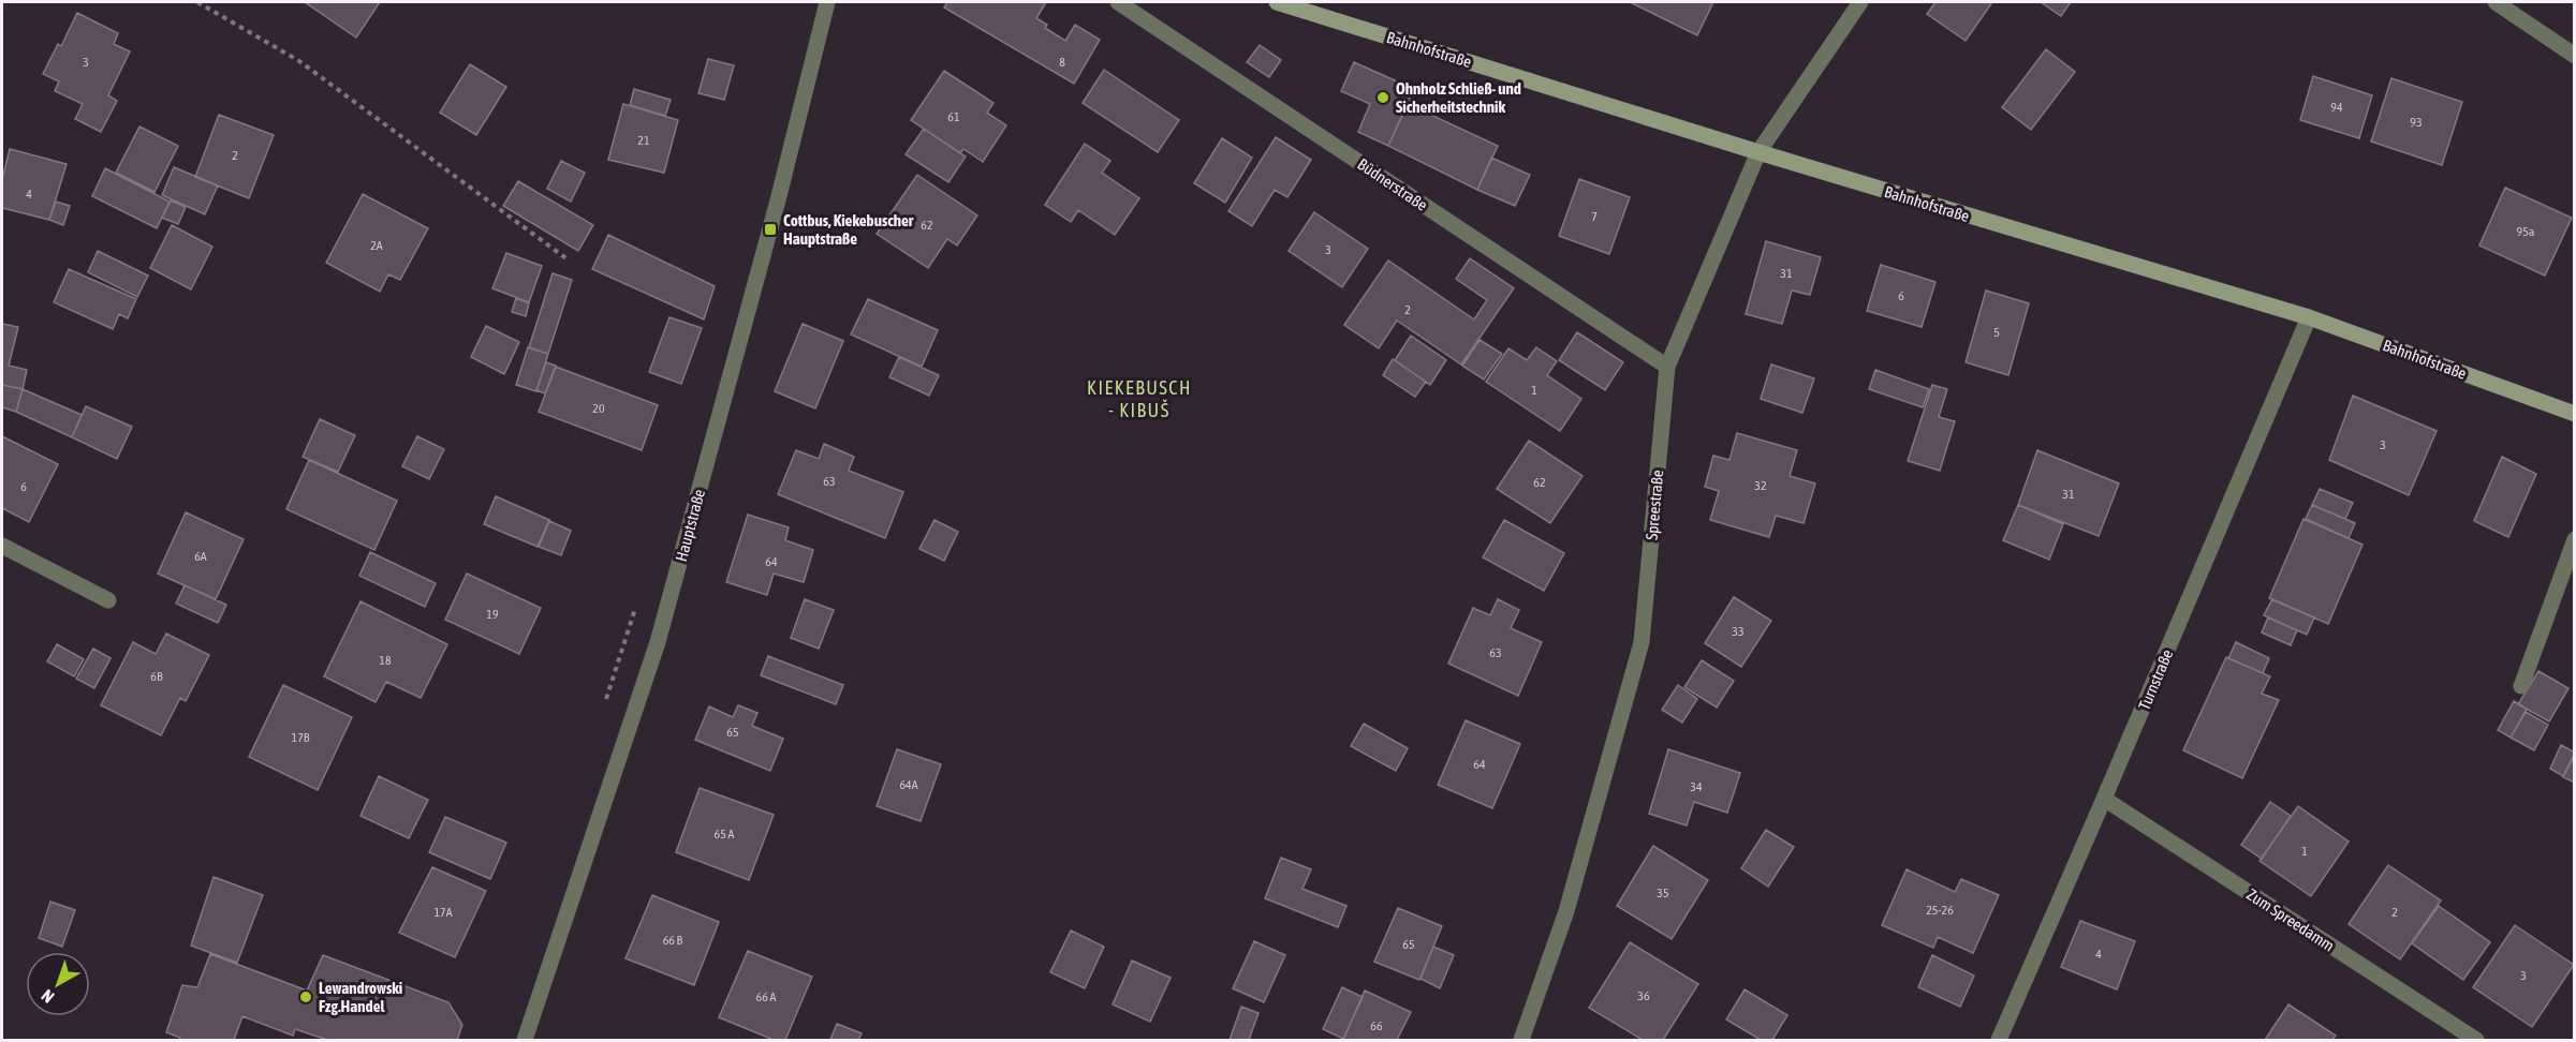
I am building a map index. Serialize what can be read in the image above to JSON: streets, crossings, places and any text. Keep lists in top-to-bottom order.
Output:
{
  "streets": {
    "main road": ["Bahnhofstraße"],
    "street": [
      "Büdnerstraße",
      "Spreestraße",
      "Hauptstraße",
      "Turnstraße",
      "Zum Spreedamm"
    ]
  },
  "crossings": [
    ["Bahnhofstraße", "Spreestraße"],
    ["Bahnhofstraße", "Turnstraße"],
    ["Büdnerstraße", "Spreestraße"],
    ["Turnstraße", "Zum Spreedamm"]
  ],
  "districts": ["KIEKEBUSCH - KIBUŠ"],
  "places": {
    "other": ["Ohnholz Schließ- und Sicherheitstechnik", "Lewandrowski Fzg.Handel"],
    "transit": ["Cottbus, Kiekebuscher Hauptstraße"]
  },
  "house_numbers": [
    "3",
    "8",
    "94",
    "61",
    "93",
    "21",
    "2",
    "4",
    "7",
    "62",
    "95a",
    "2A",
    "3",
    "31",
    "6",
    "2",
    "5",
    "1",
    "20",
    "3",
    "63",
    "62",
    "32",
    "6",
    "31",
    "6A",
    "64",
    "19",
    "33",
    "63",
    "18",
    "6B",
    "65",
    "17B",
    "64",
    "64A",
    "34",
    "65 A",
    "1",
    "35",
    "25-26",
    "17A",
    "2",
    "66 B",
    "65",
    "4",
    "3",
    "36",
    "66 A",
    "66"
  ],
  "north": "bottom left"
}
